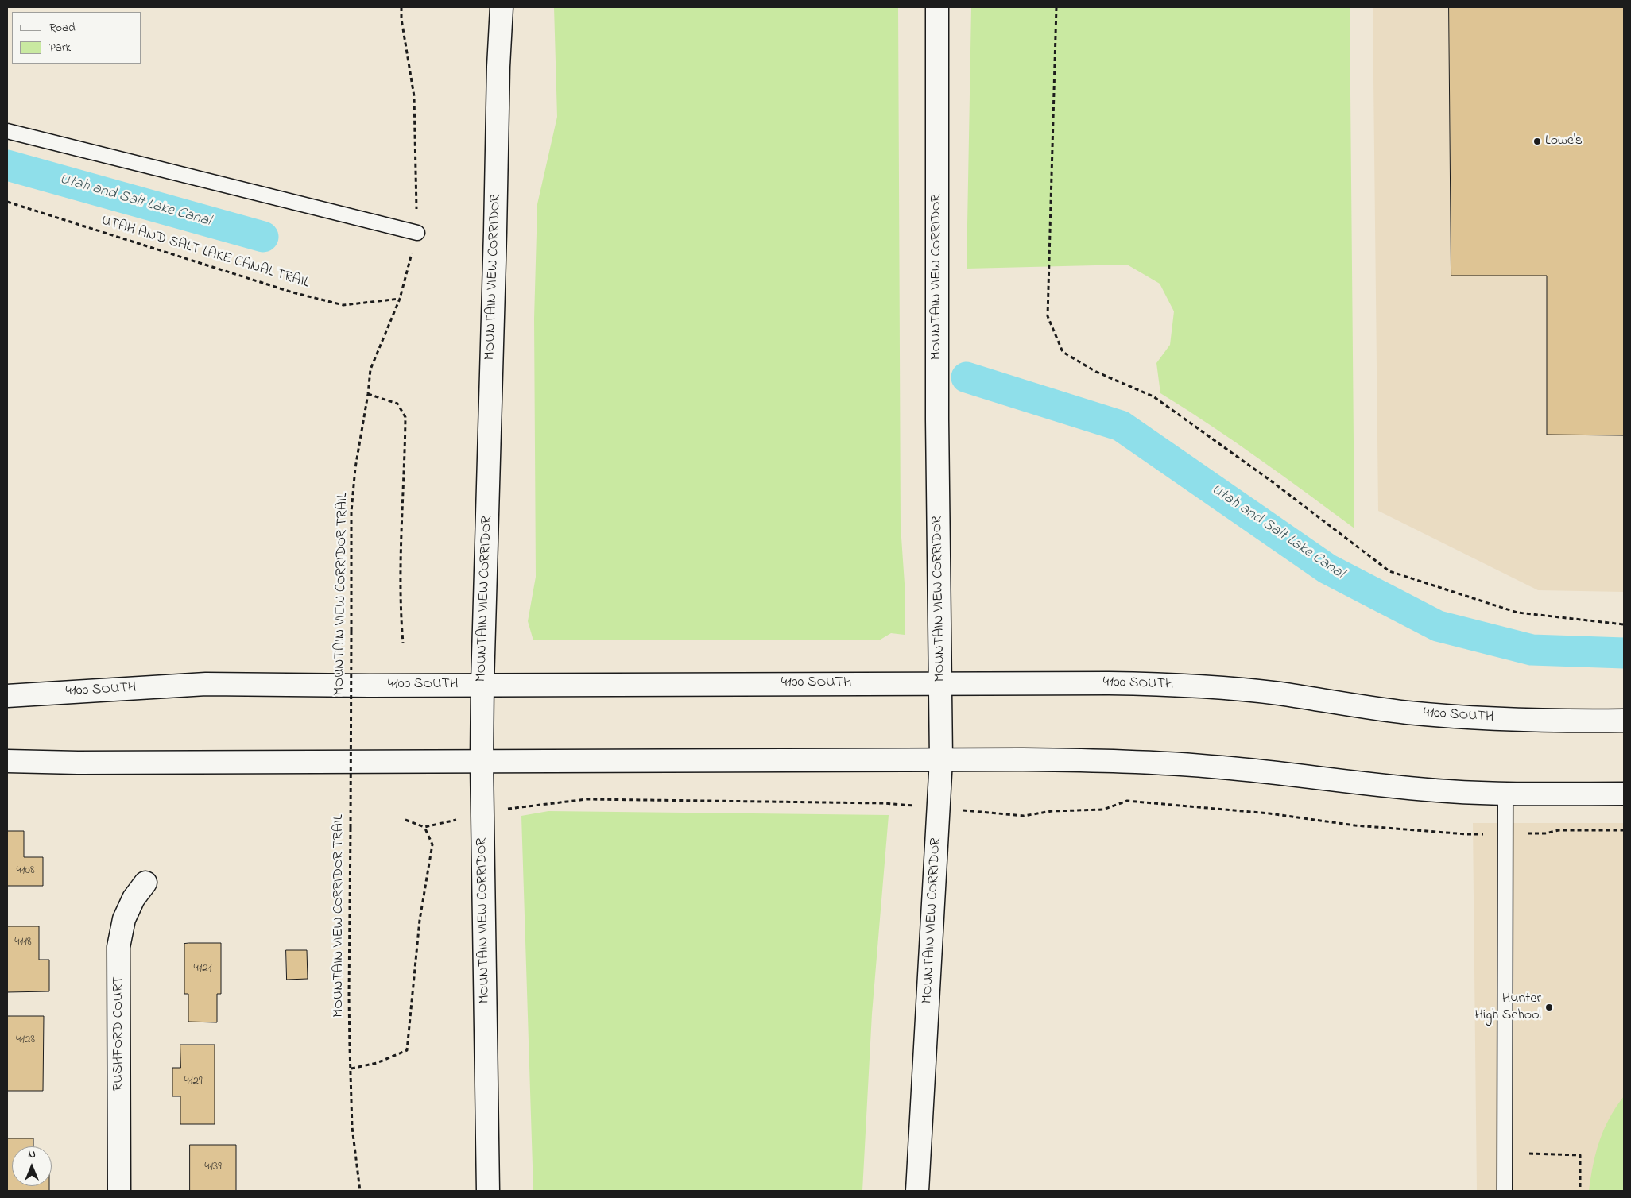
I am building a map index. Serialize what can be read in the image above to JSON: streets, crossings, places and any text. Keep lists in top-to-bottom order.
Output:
{
  "streets": {
    "main road": ["MOUNTAIN VIEW CORRIDOR", "4100 SOUTH", "RUSHFORD COURT"],
    "path": ["UTAH AND SALT LAKE CANAL TRAIL", "MOUNTAIN VIEW CORRIDOR TRAIL"]
  },
  "crossings": [
    ["UTAH AND SALT LAKE CANAL TRAIL", "MOUNTAIN VIEW CORRIDOR TRAIL"],
    ["MOUNTAIN VIEW CORRIDOR", "4100 SOUTH"]
  ],
  "water": ["Utah and Salt Lake Canal"],
  "places": ["Lowe's", "Hunter High School"],
  "house_numbers": [
    "4108",
    "4118",
    "4121",
    "4128",
    "4129",
    "4139"
  ],
  "legend": ["Road", "Park"],
  "north": "top"
}
